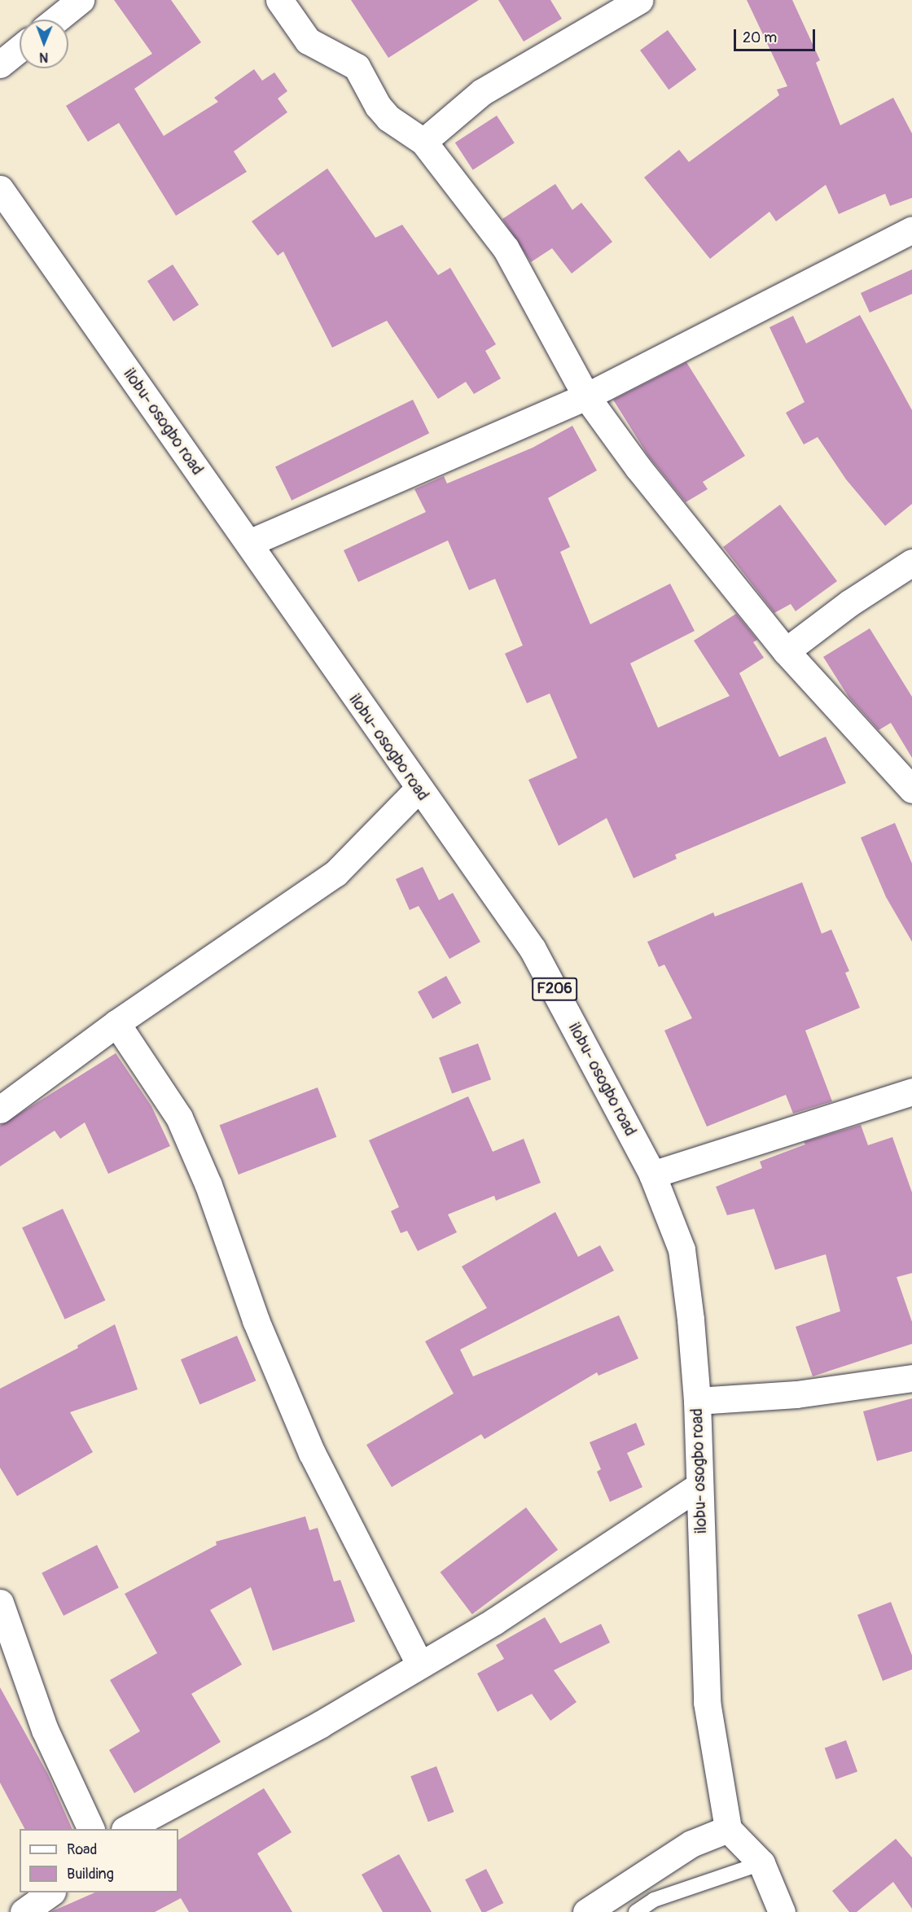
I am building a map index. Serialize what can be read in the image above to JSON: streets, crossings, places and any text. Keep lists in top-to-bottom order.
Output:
{
  "streets": {
    "street": ["ilobu- osogbo road", "F206"]
  },
  "legend": ["Road", "Building"],
  "scale_bar": "20 m",
  "north": "bottom"
}
